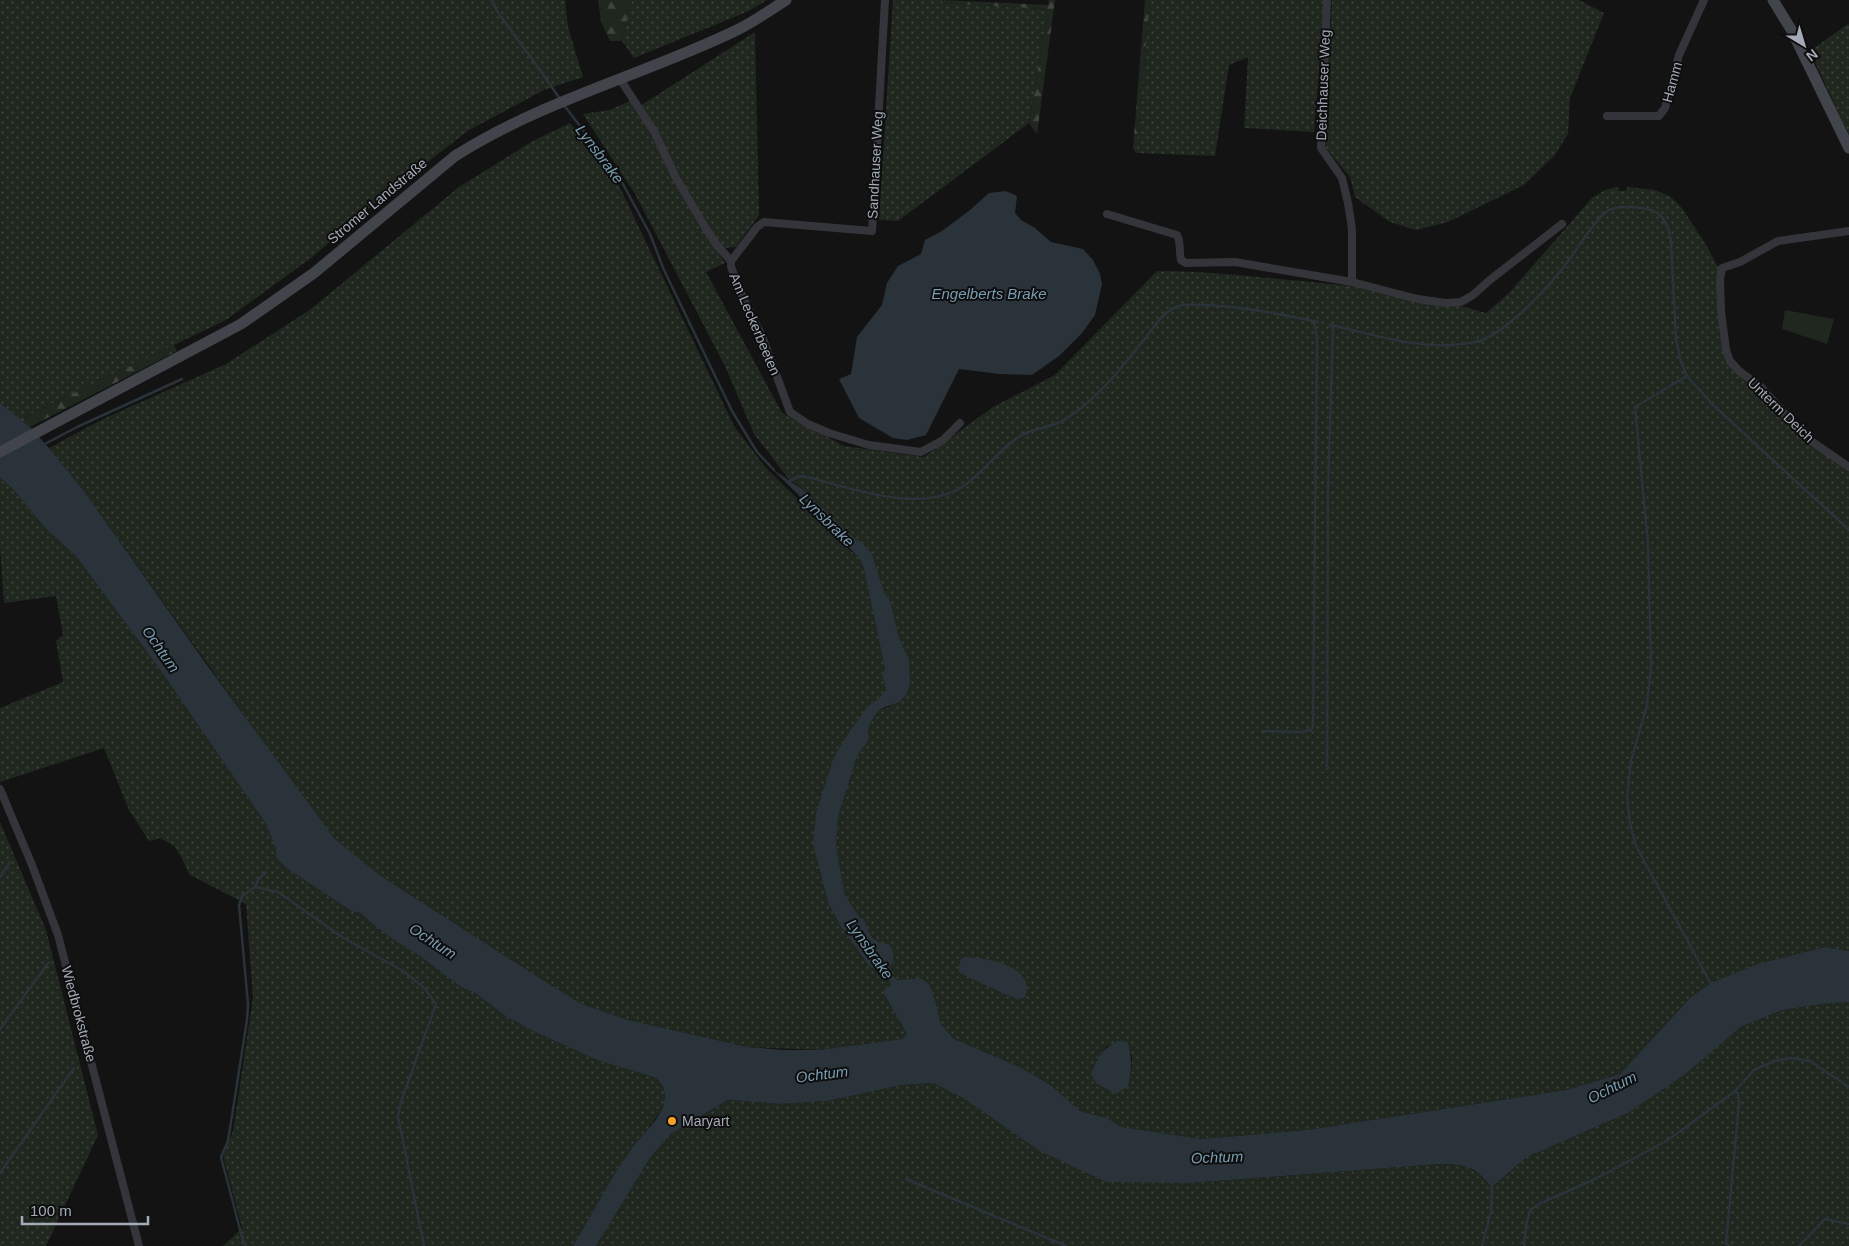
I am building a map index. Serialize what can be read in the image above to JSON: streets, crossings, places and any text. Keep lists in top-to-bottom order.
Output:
{
  "streets": {
    "main road": ["Stromer Landstraße"],
    "street": [
      "Hamm",
      "Deichhauser Weg",
      "Sandhauser Weg",
      "Am Leckerbeeten",
      "Unterm Deich",
      "Wiedbrokstraße"
    ]
  },
  "crossings": [
    ["Sandhauser Weg", "Am Leckerbeeten"],
    ["Stromer Landstraße", "Am Leckerbeeten"]
  ],
  "water": ["Lynsbrake", "Engelberts Brake", "Ochtum"],
  "places": ["Maryart"],
  "scale_bar": "100 m",
  "north": "bottom right"
}
